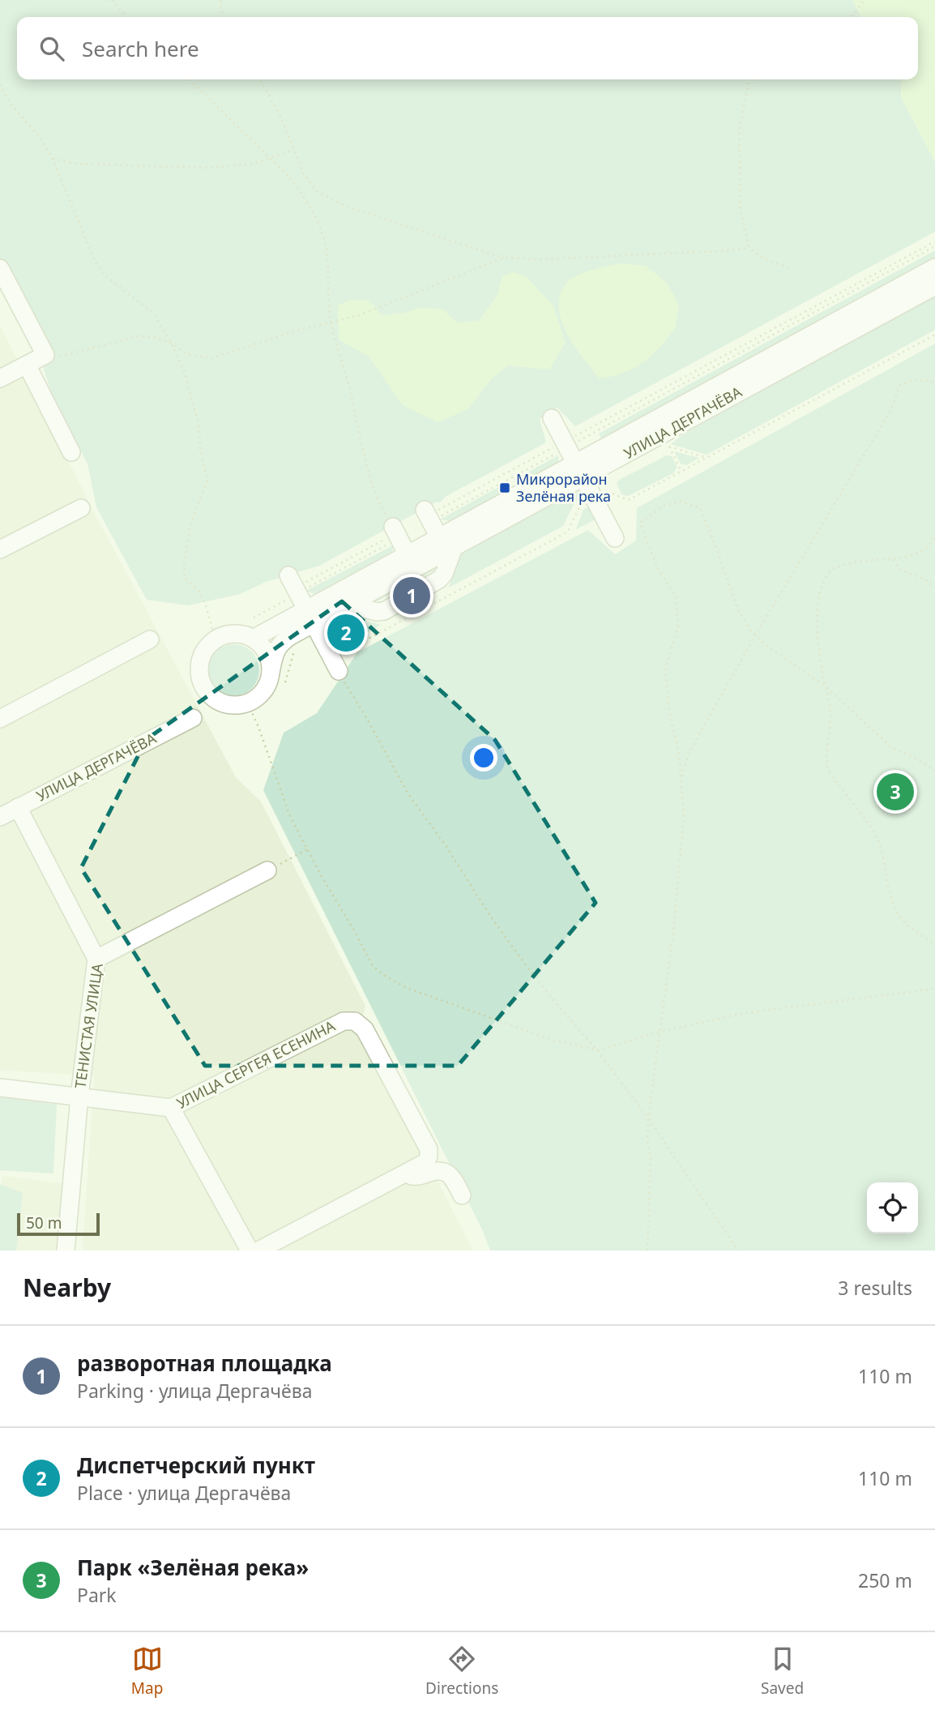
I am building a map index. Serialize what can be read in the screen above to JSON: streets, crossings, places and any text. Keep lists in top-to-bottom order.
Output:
{
  "streets": {
    "street": ["УЛИЦА ДЕРГАЧЁВА", "ТЕНИСТАЯ УЛИЦА", "УЛИЦА СЕРГЕЯ ЕСЕНИНА"]
  },
  "crossings": [
    ["ТЕНИСТАЯ УЛИЦА", "УЛИЦА СЕРГЕЯ ЕСЕНИНА"]
  ],
  "places": {
    "transit": ["Микрорайон Зелёная река"]
  },
  "scale_bar": "50 m",
  "page": {
    "search": "Search here",
    "pins": ["1", "2", "3"],
    "scale": "50 m",
    "heading": ["Nearby", "3 results"],
    "list": [
      {
        "mark": "1",
        "name": "разворотная площадка",
        "note": "Parking · улица Дергачёва",
        "value": "110 m"
      },
      {
        "mark": "2",
        "name": "Диспетчерский пункт",
        "note": "Place · улица Дергачёва",
        "value": "110 m"
      },
      {
        "mark": "3",
        "name": "Парк «Зелёная река»",
        "note": "Park",
        "value": "250 m"
      }
    ],
    "nav": ["Map", "Directions", "Saved"]
  }
}
